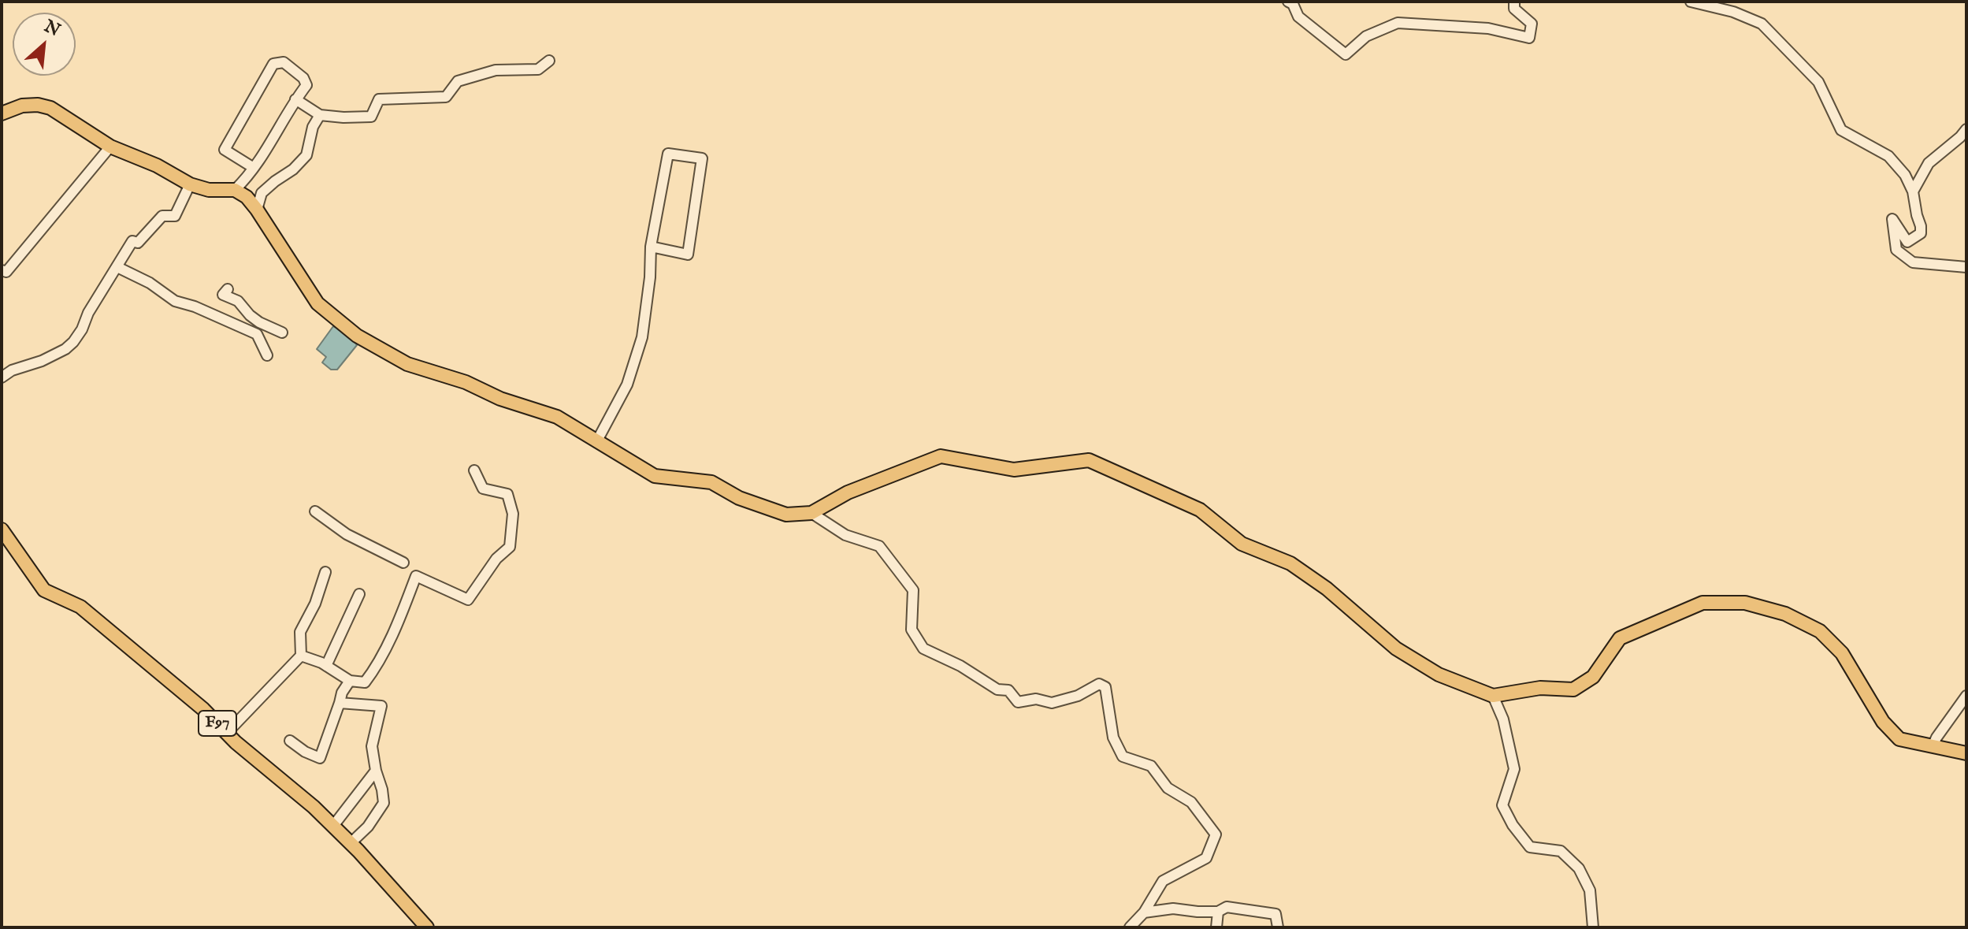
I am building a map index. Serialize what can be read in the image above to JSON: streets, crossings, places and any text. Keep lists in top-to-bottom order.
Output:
{
  "streets": {
    "main road": ["F97"]
  },
  "north": "top right"
}
